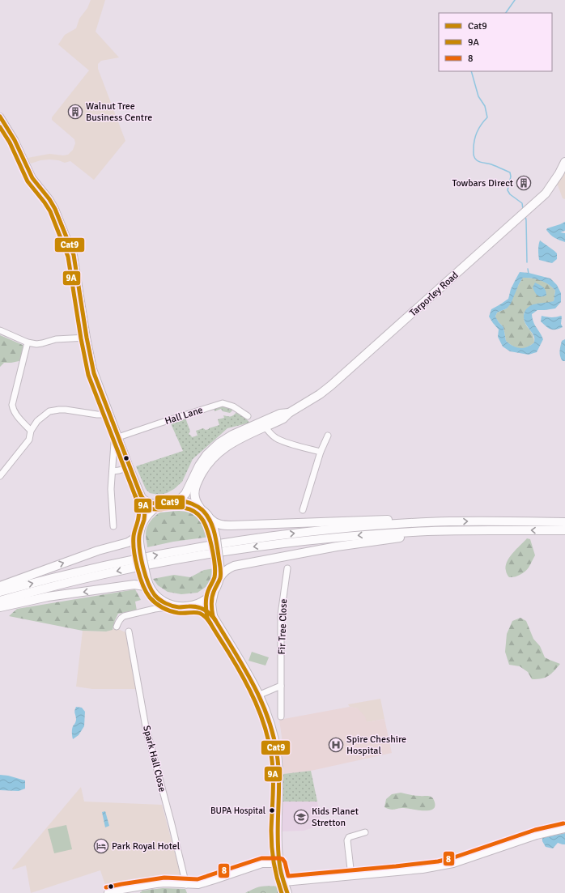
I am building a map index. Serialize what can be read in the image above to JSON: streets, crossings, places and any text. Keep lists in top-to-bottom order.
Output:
{
  "streets": {
    "highway": ["Tarporley Road"],
    "street": ["Hall Lane", "Fir Tree Close", "Spark Hall Close"]
  },
  "places": {
    "building": ["Walnut Tree Business Centre", "Towbars Direct"],
    "hospital": ["Spire Cheshire Hospital"],
    "other": ["BUPA Hospital"],
    "school or university": ["Kids Planet Stretton"],
    "hotel": ["Park Royal Hotel"]
  },
  "lines": ["transit line Cat9", "transit line 9A", "transit line 8"],
  "legend": ["Cat9", "9A", "8"]
}
